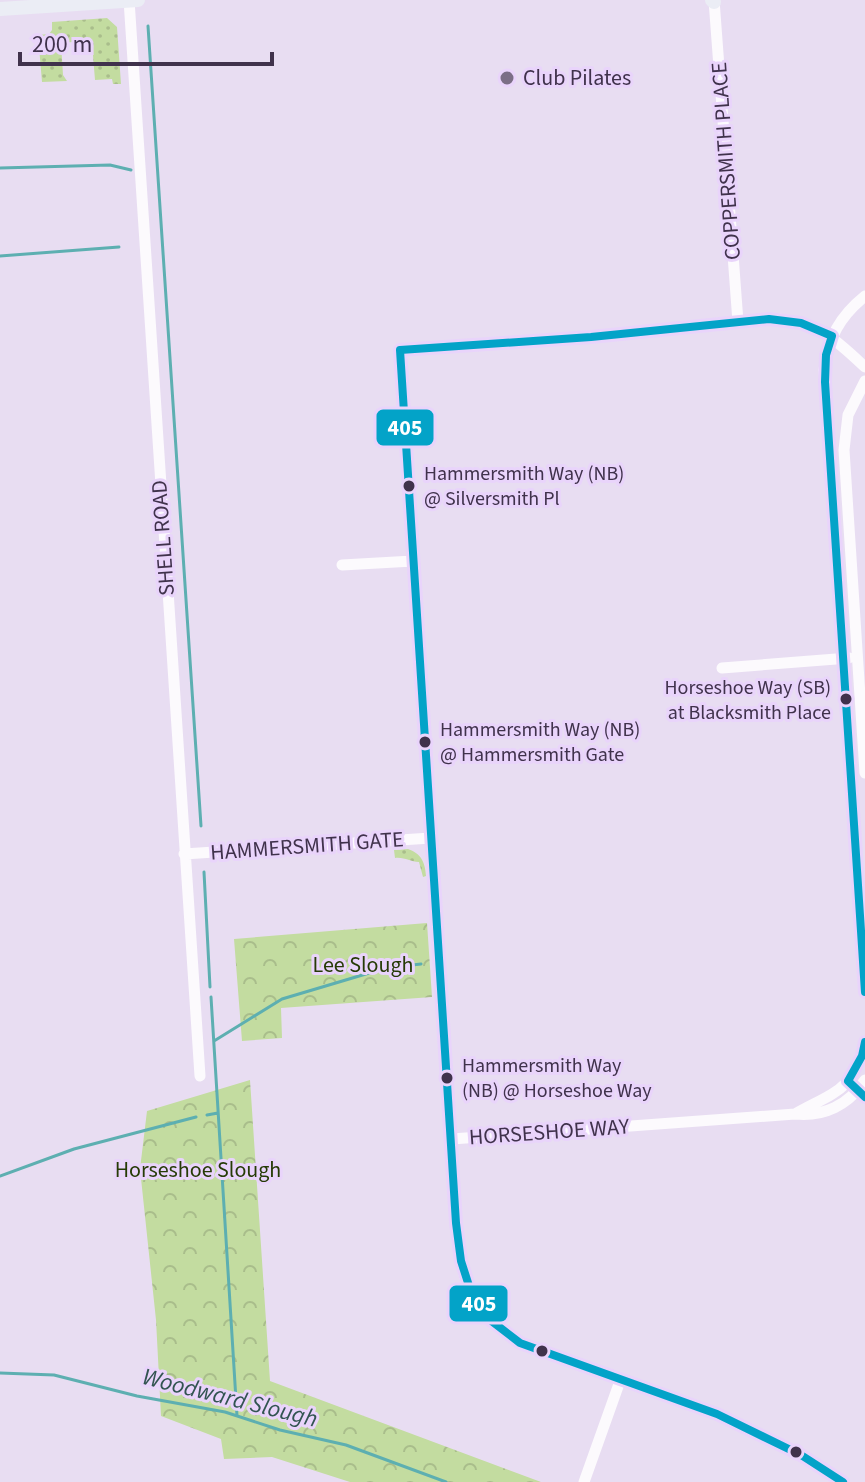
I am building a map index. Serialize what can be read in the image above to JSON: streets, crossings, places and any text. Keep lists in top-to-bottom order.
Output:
{
  "streets": {
    "street": [
      "COPPERSMITH PLACE",
      "SHELL ROAD",
      "HAMMERSMITH GATE",
      "HORSESHOE WAY"
    ]
  },
  "crossings": [
    ["SHELL ROAD", "HAMMERSMITH GATE"]
  ],
  "water": ["Woodward Slough"],
  "parks": ["Lee Slough", "Horseshoe Slough"],
  "places": [
    "Club Pilates",
    "Hammersmith Way (NB) @ Silversmith Pl",
    "Horseshoe Way (SB) at Blacksmith Place",
    "Hammersmith Way (NB) @ Hammersmith Gate",
    "Hammersmith Way (NB) @ Horseshoe Way"
  ],
  "lines": ["transit line 405"],
  "scale_bar": "200 m"
}
